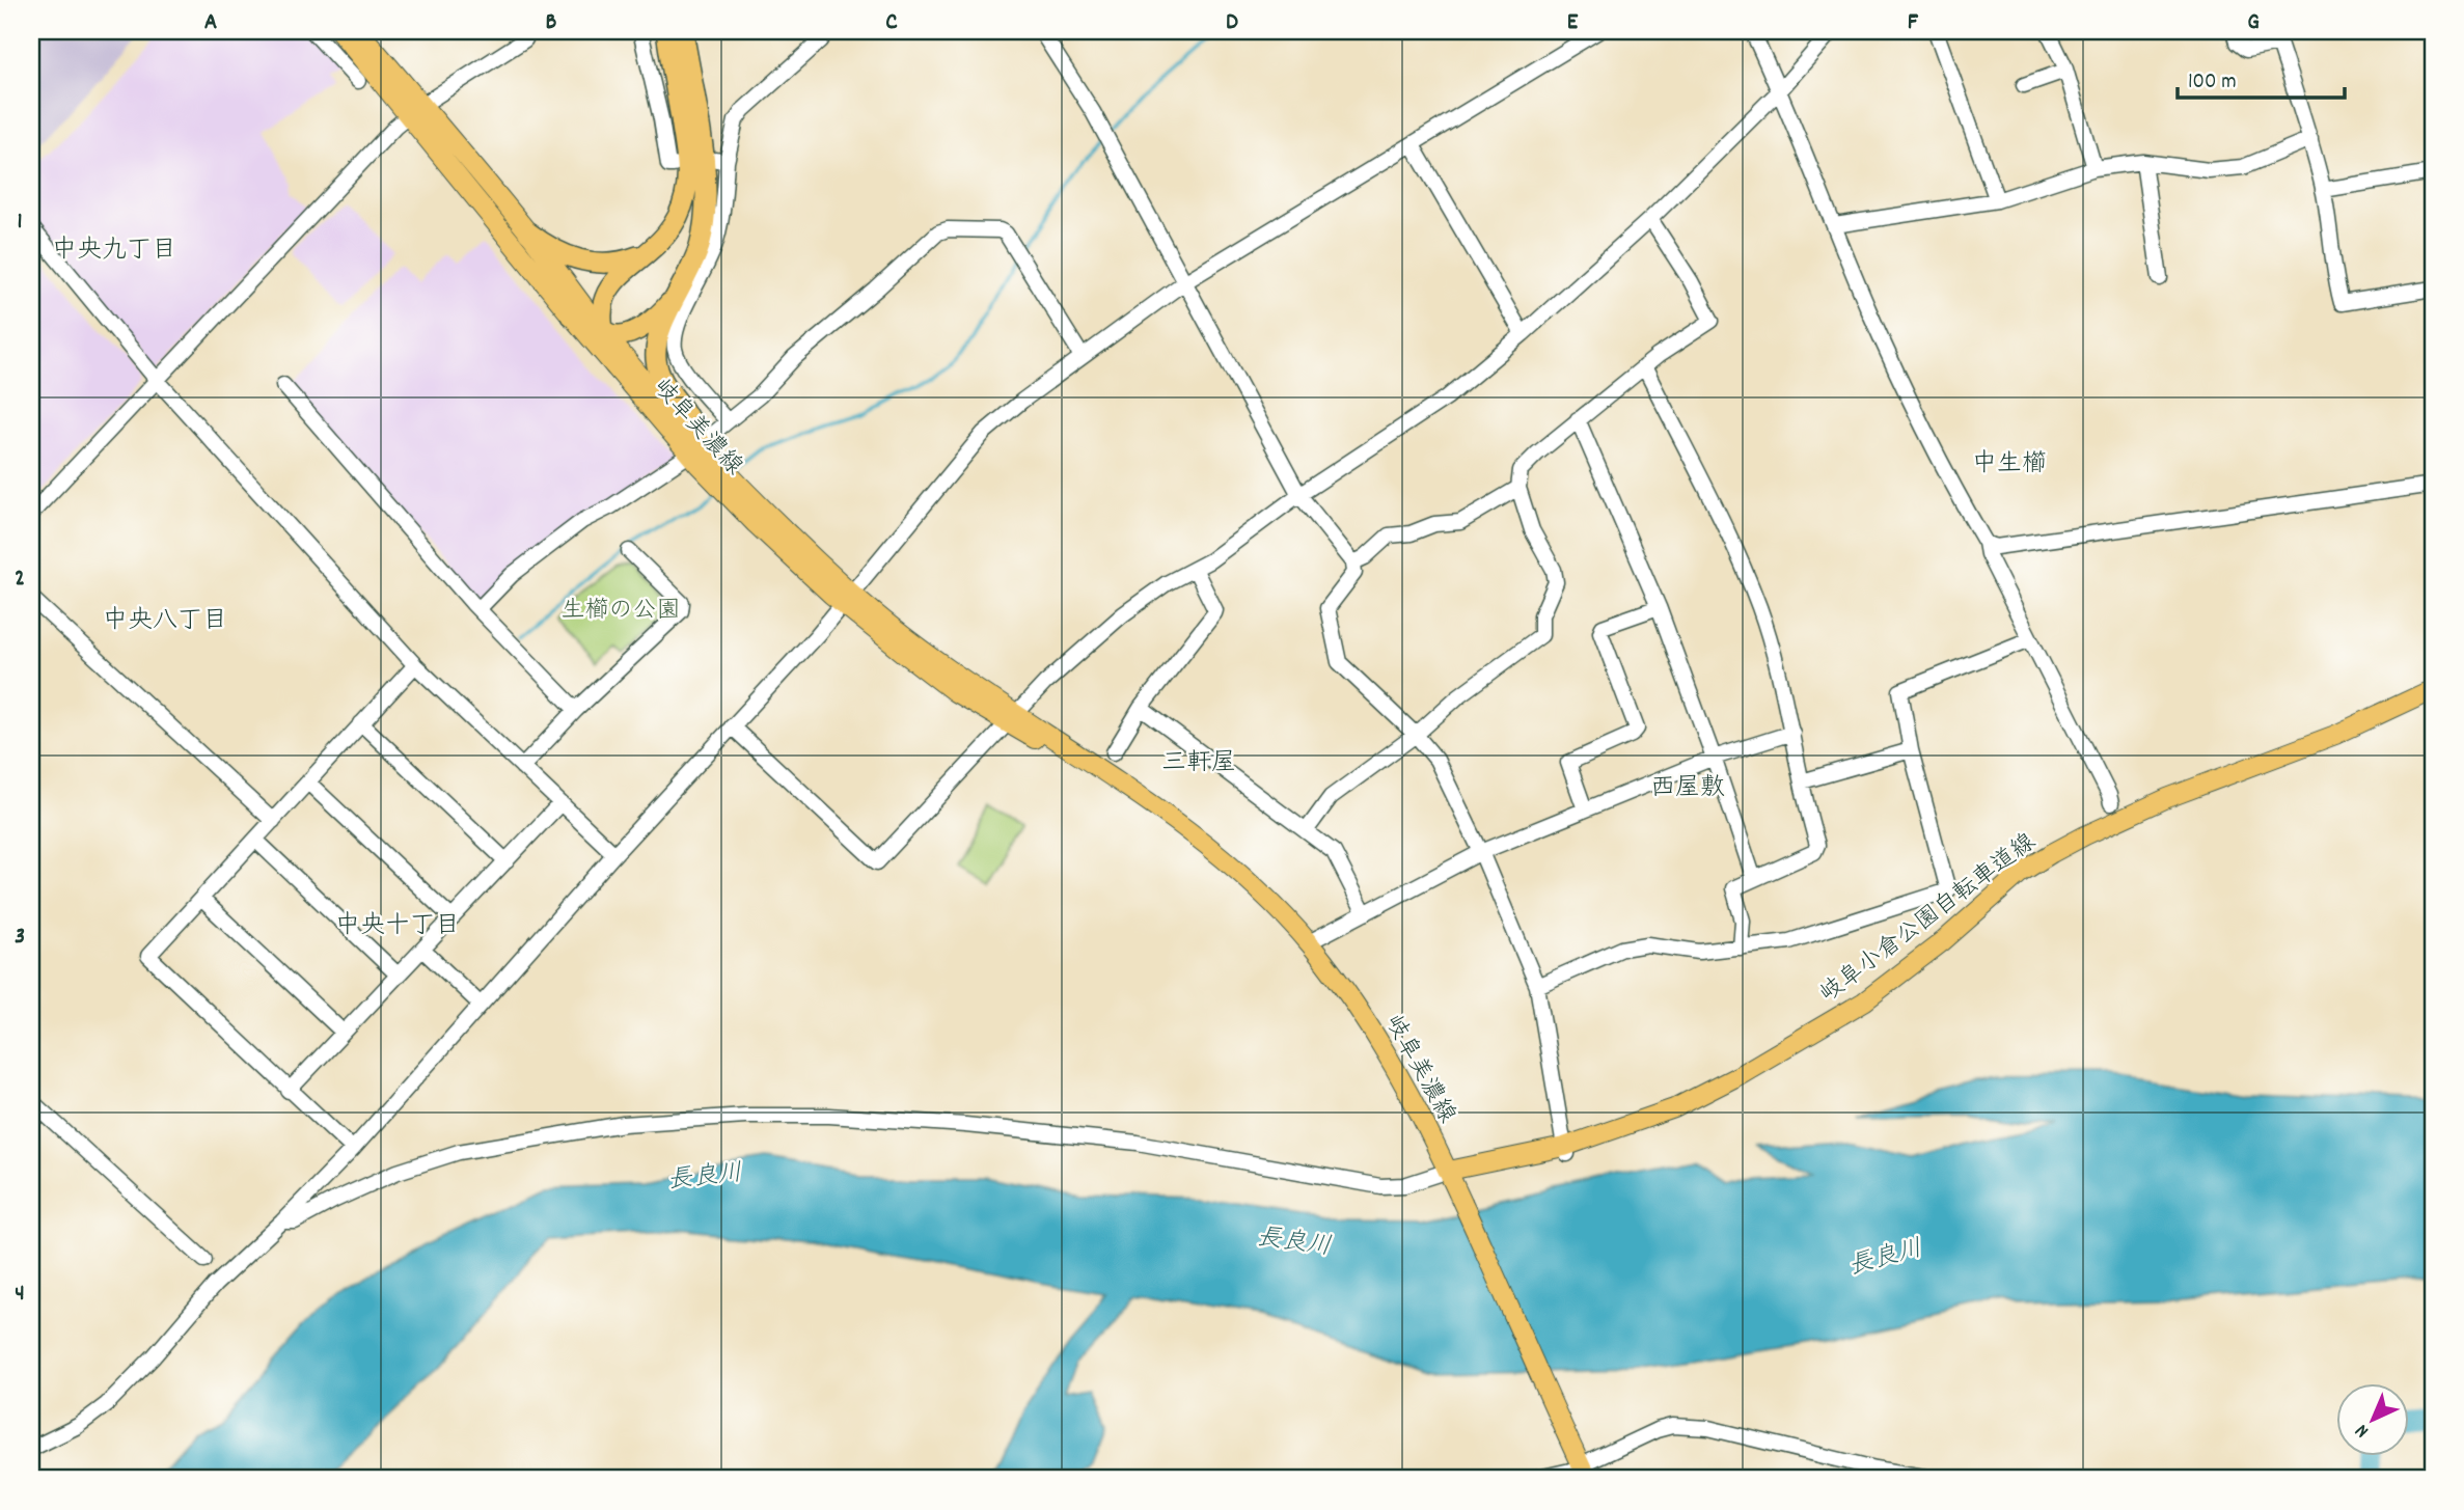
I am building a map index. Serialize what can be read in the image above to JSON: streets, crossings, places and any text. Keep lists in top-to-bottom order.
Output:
{
  "streets": {
    "main road": ["岐阜美濃線", "岐阜小倉公園自転車道線"]
  },
  "crossings": [
    ["岐阜美濃線", "岐阜小倉公園自転車道線"]
  ],
  "districts": [
    "中央九丁目",
    "中生櫛",
    "中央八丁目",
    "三軒屋",
    "西屋敷",
    "中央十丁目"
  ],
  "water": ["長良川"],
  "parks": ["生櫛の公園"],
  "scale_bar": "100 m",
  "north": "bottom left",
  "grid": {
    "columns": [
      "A",
      "B",
      "C",
      "D",
      "E",
      "F",
      "G"
    ],
    "rows": [
      "1",
      "2",
      "3",
      "4"
    ]
  }
}
